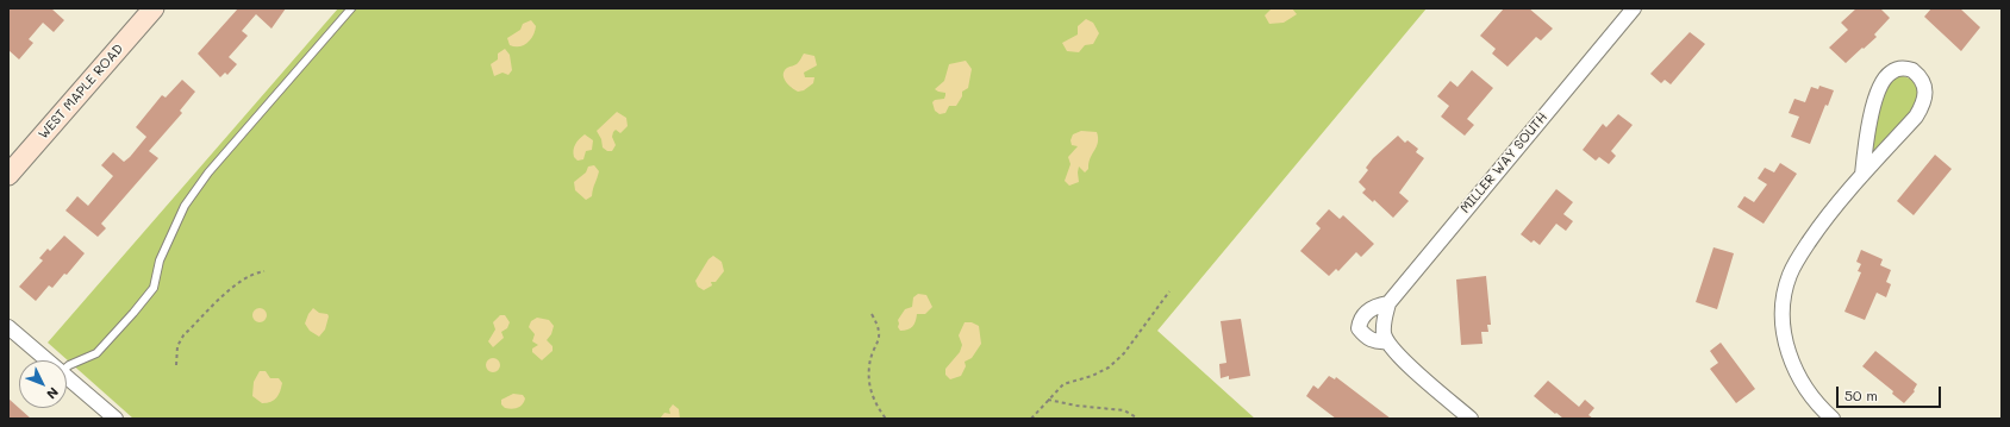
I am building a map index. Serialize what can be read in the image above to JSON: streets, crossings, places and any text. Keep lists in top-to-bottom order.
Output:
{
  "streets": {
    "main road": ["WEST MAPLE ROAD"],
    "street": ["MILLER WAY SOUTH"]
  },
  "scale_bar": "50 m",
  "north": "bottom right"
}
